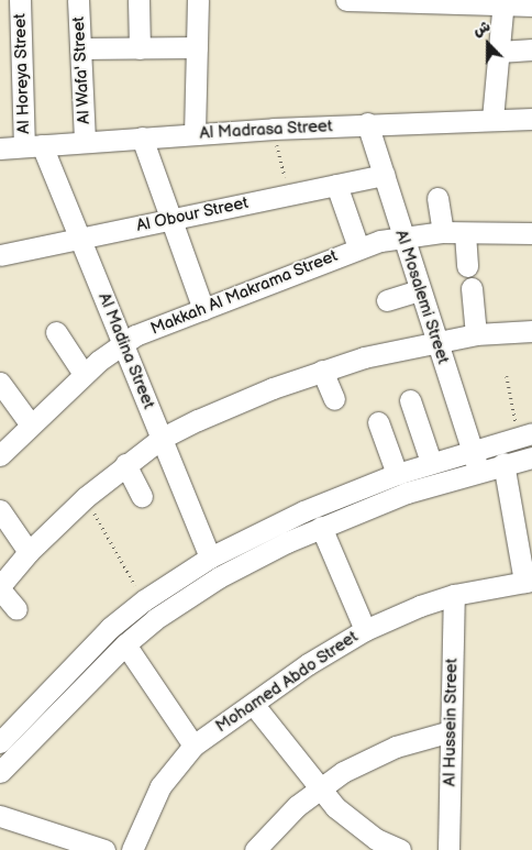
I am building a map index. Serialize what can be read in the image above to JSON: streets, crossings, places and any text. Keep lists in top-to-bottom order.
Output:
{
  "streets": {
    "street": [
      "Al Wafa' Street",
      "Al Horeya Street",
      "Al Madrasa Street",
      "Al Obour Street",
      "Makkah Al Makrama Street",
      "Al Mosalemi Street",
      "Al Madina Street",
      "Mohamed Abdo Street",
      "Al Hussein Street"
    ]
  },
  "crossings": [
    ["Al Wafa' Street", "Al Madrasa Street"],
    ["Al Horeya Street", "Al Madrasa Street"],
    ["Al Horeya Street", "Al Madina Street"],
    ["Al Madrasa Street", "Al Mosalemi Street"],
    ["Al Madrasa Street", "Al Madina Street"],
    ["Al Obour Street", "Al Mosalemi Street"],
    ["Al Obour Street", "Al Madina Street"],
    ["Makkah Al Makrama Street", "Al Mosalemi Street"],
    ["Makkah Al Makrama Street", "Al Madina Street"],
    ["Mohamed Abdo Street", "Al Hussein Street"]
  ],
  "north": "top"
}
